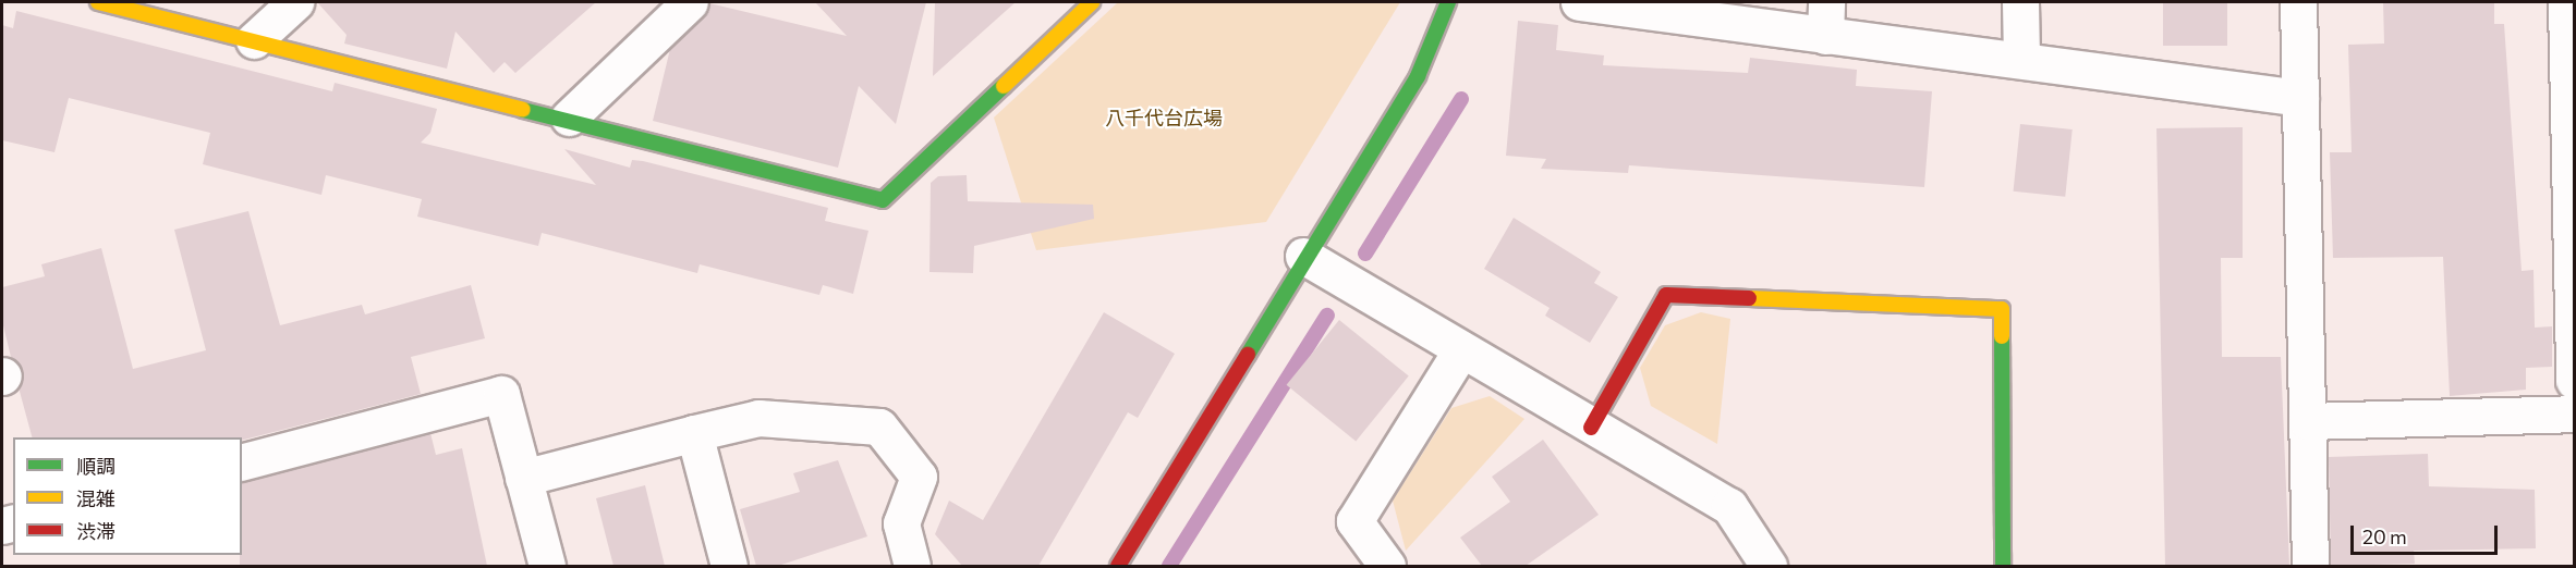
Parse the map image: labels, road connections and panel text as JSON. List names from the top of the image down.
{
  "parks": ["八千代台広場"],
  "legend": ["順調", "混雑", "渋滞"],
  "scale_bar": "20 m"
}
